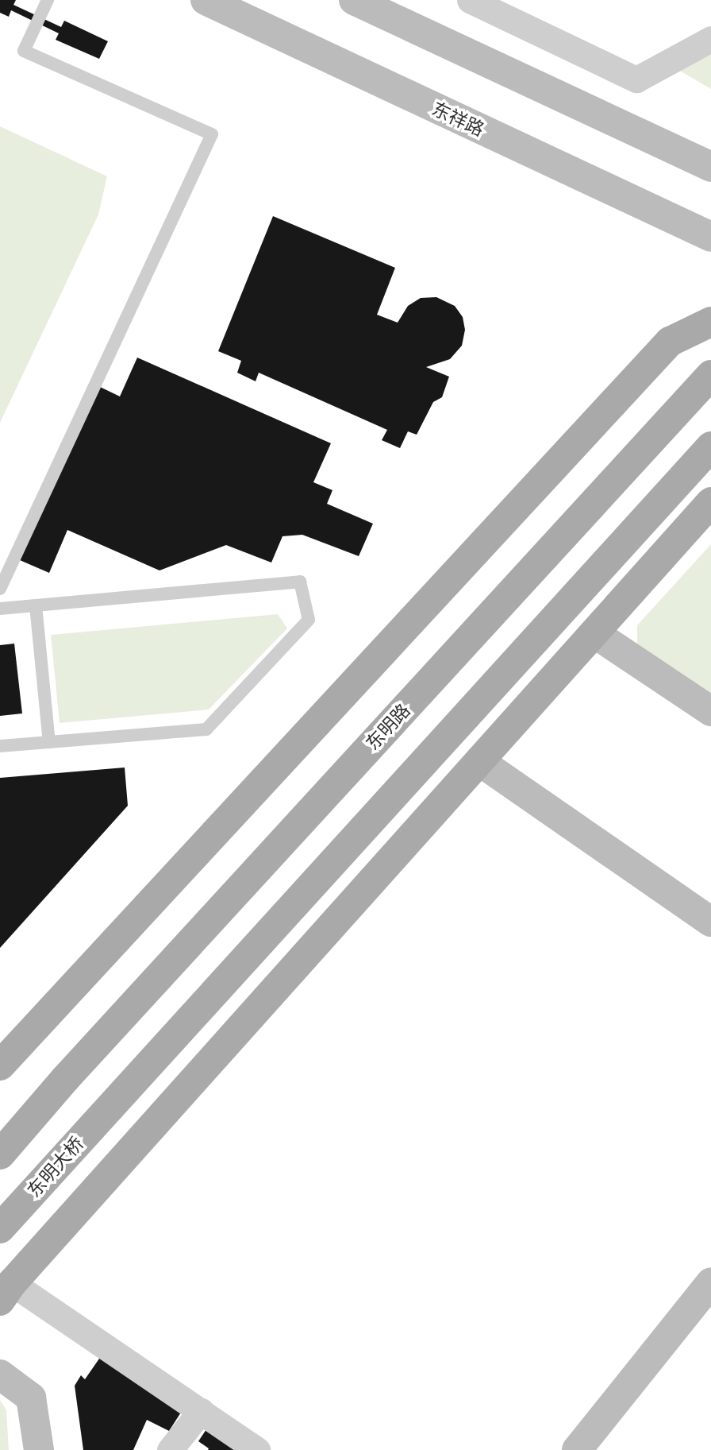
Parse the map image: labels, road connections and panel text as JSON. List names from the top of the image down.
{
  "streets": {
    "main road": ["东祥路", "东明路", "东明大桥"]
  }
}
